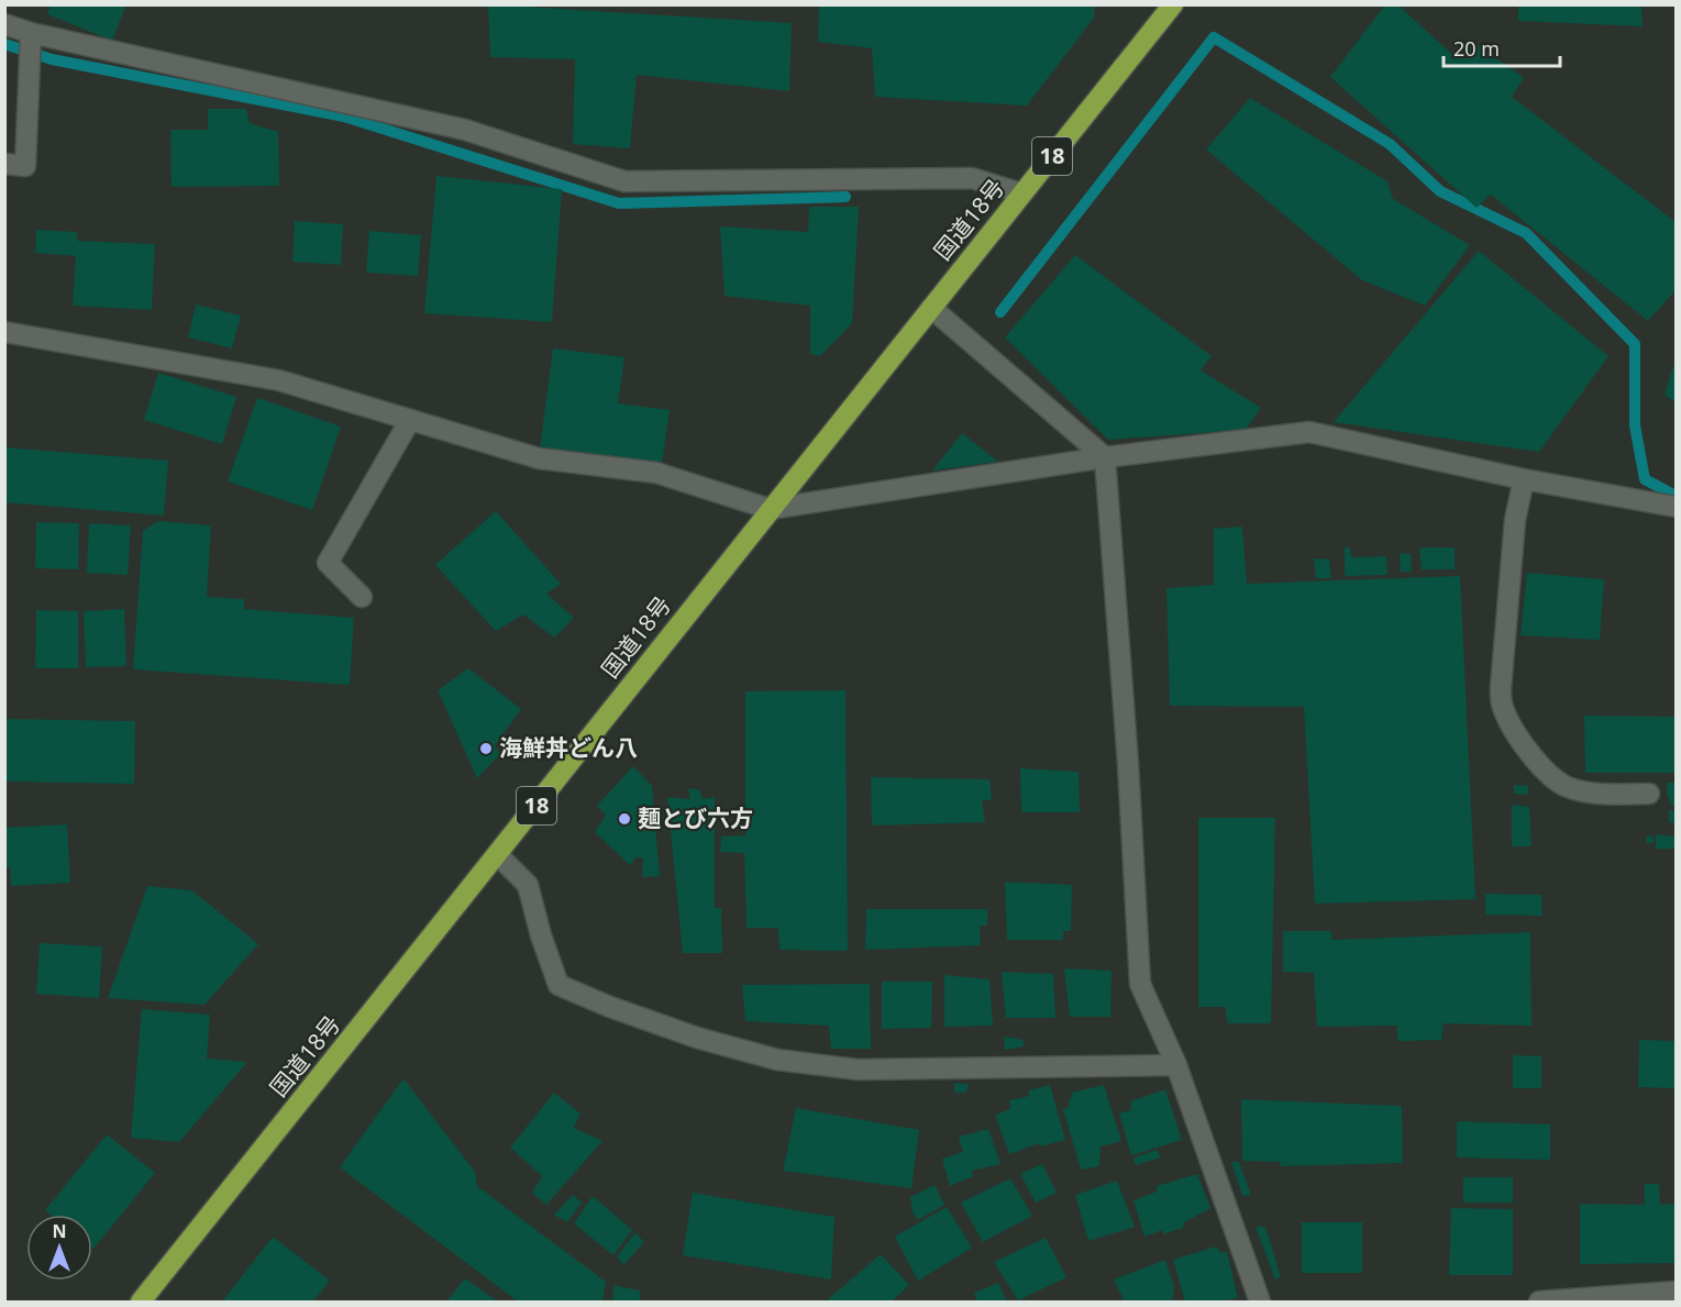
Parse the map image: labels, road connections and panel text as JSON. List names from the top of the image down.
{
  "streets": {
    "highway": ["18", "国道18号"]
  },
  "places": ["海鮮丼どん八", "麺とび六方"],
  "scale_bar": "20 m",
  "north": "top"
}
